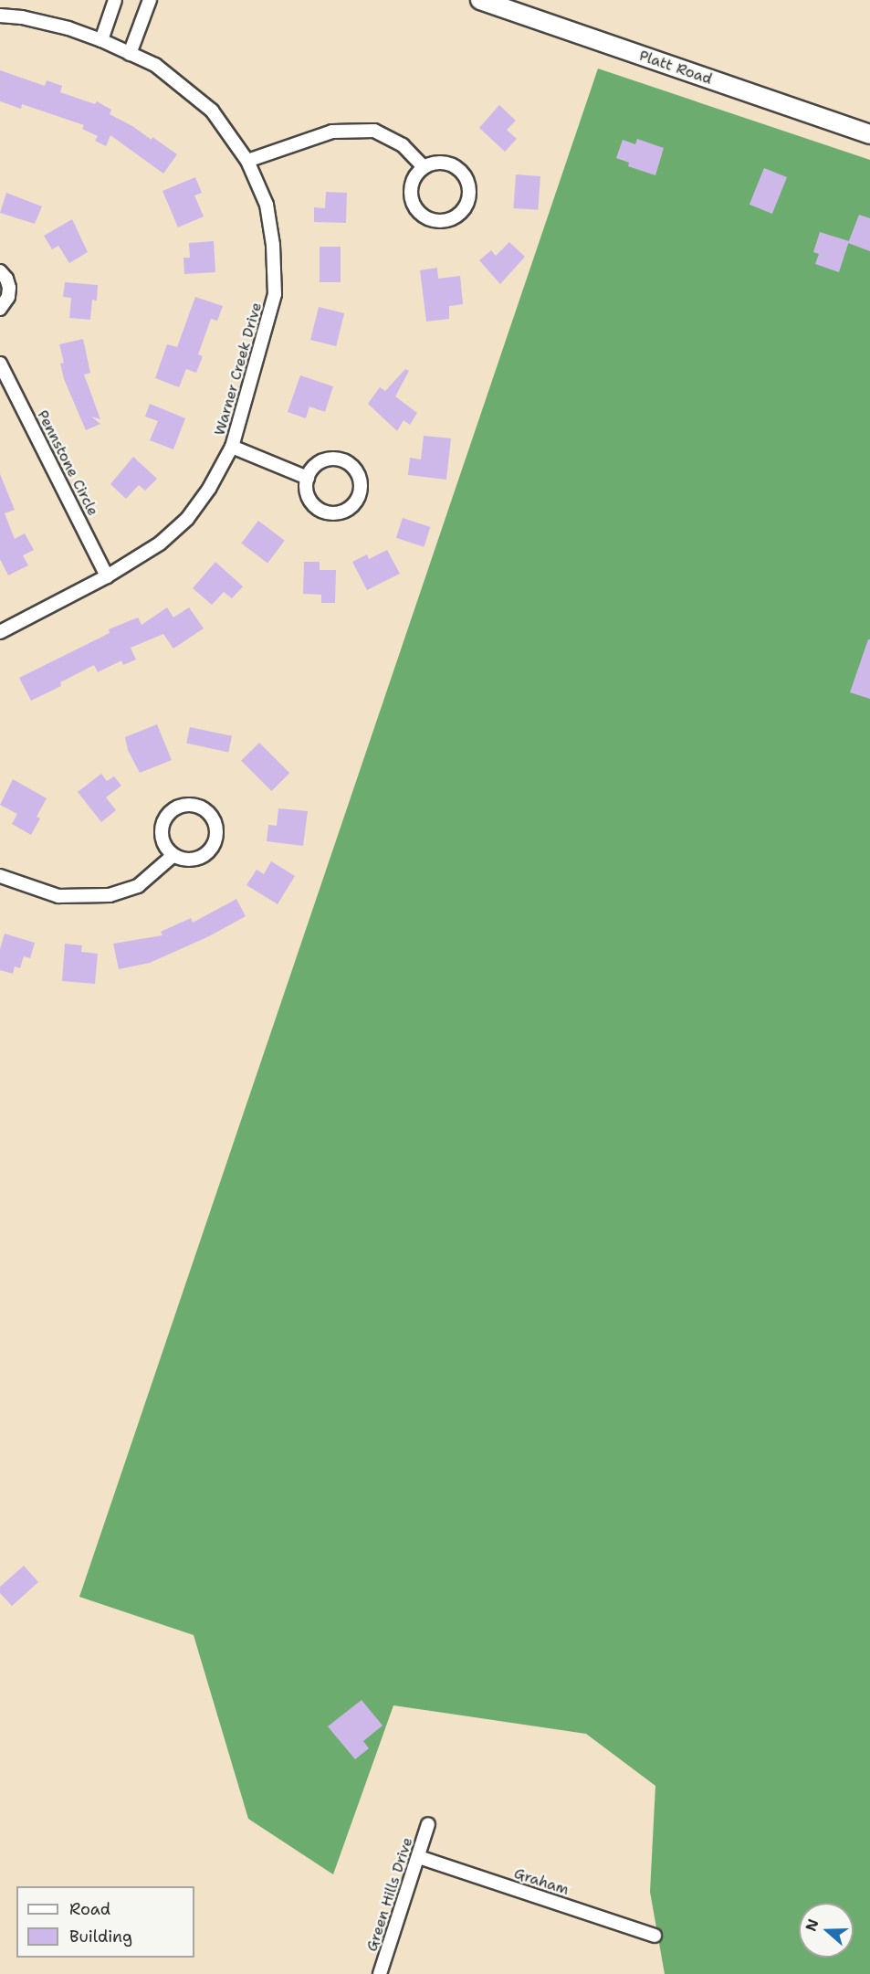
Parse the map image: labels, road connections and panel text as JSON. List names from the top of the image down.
{
  "streets": {
    "main road": ["Platt Road"],
    "street": [
      "Warner Creek Drive",
      "Pennstone Circle",
      "Graham",
      "Green Hills Drive"
    ]
  },
  "crossings": [
    ["Warner Creek Drive", "Pennstone Circle"],
    ["Graham", "Green Hills Drive"]
  ],
  "legend": ["Road", "Building"],
  "north": "left"
}
